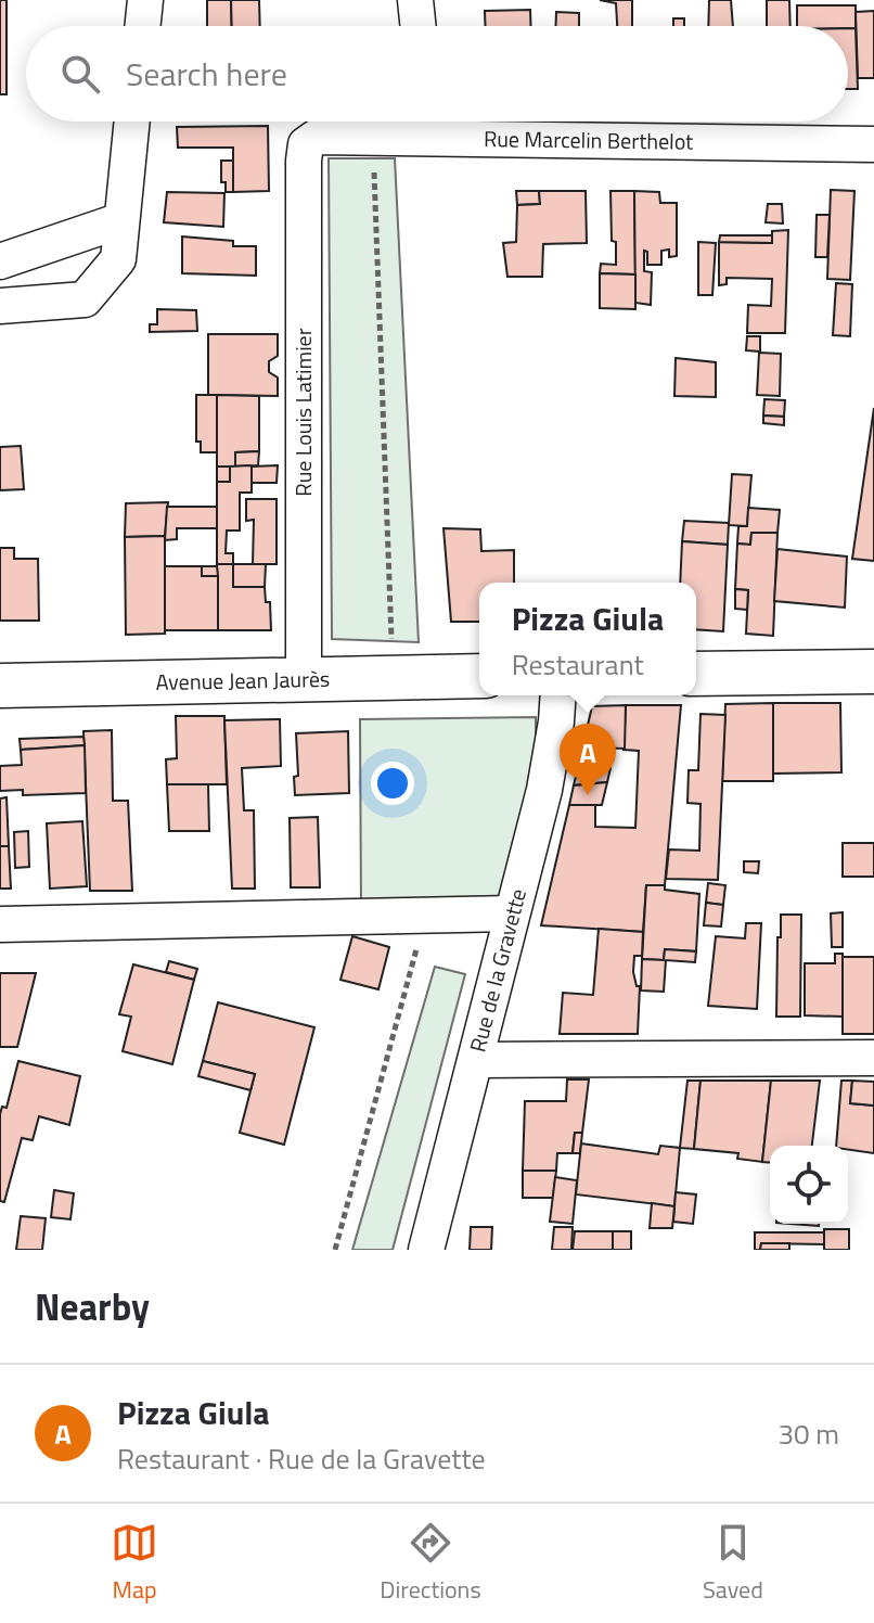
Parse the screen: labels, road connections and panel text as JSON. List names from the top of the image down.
{
  "streets": {
    "street": [
      "Rue Marcelin Berthelot",
      "Rue Louis Latimier",
      "Avenue Jean Jaurès",
      "Rue de la Gravette"
    ]
  },
  "crossings": [
    ["Rue Marcelin Berthelot", "Rue Louis Latimier"],
    ["Rue Louis Latimier", "Avenue Jean Jaurès"]
  ],
  "page": {
    "search": "Search here",
    "popup": ["Pizza Giula", "Restaurant"],
    "pins": "A",
    "heading": "Nearby",
    "list": [
      {
        "mark": "A",
        "name": "Pizza Giula",
        "note": "Restaurant · Rue de la Gravette",
        "value": "30 m"
      }
    ],
    "nav": ["Map", "Directions", "Saved"]
  }
}
